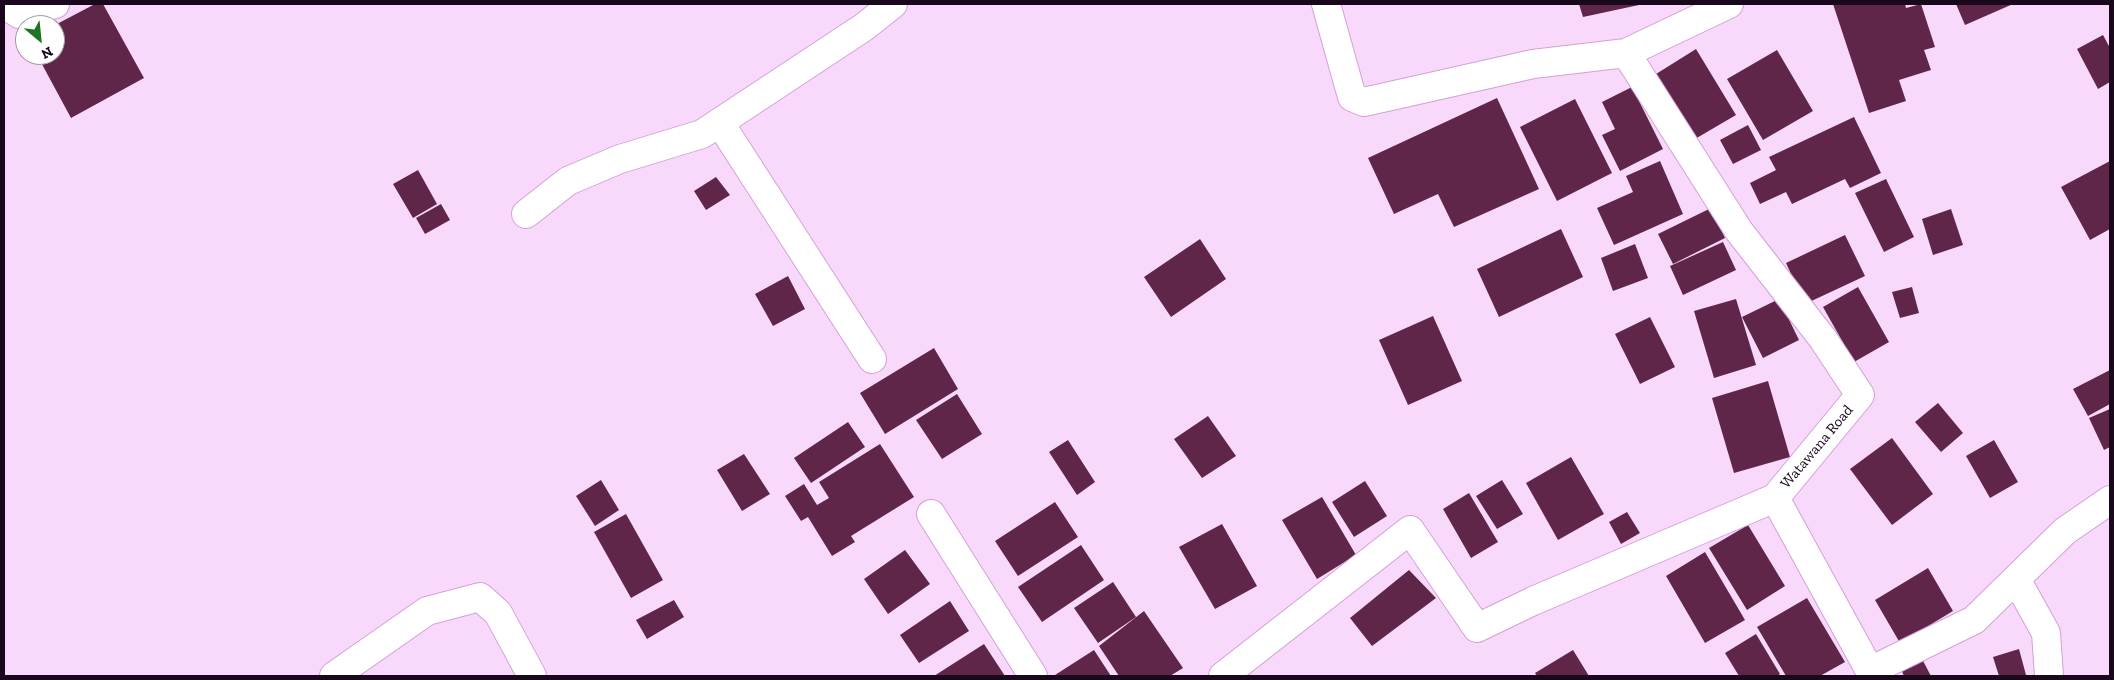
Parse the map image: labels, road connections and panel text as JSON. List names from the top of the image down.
{
  "streets": {
    "street": ["Watawana Road"]
  },
  "north": "bottom right"
}
